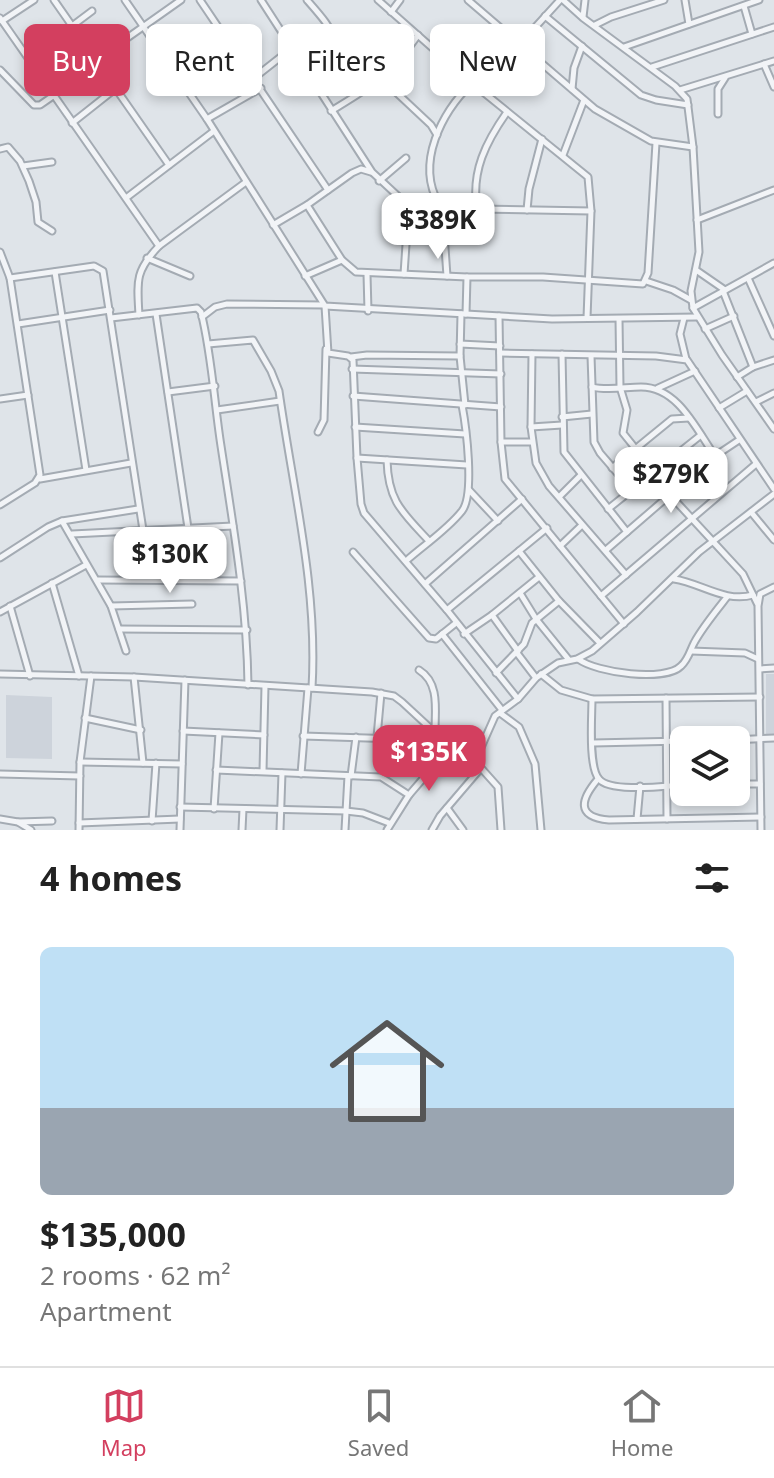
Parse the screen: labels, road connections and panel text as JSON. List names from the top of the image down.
{
  "page": {
    "chip": [
      "Buy",
      "Rent",
      "Filters",
      "New"
    ],
    "price": [
      "$389K",
      "$279K",
      "$130K",
      "$135K"
    ],
    "heading": "4 homes",
    "list": [
      {
        "name": "$135,000",
        "note": "2 rooms · 62 m² · Apartment"
      }
    ],
    "tabs": ["Map", "Saved", "Home"]
  }
}
